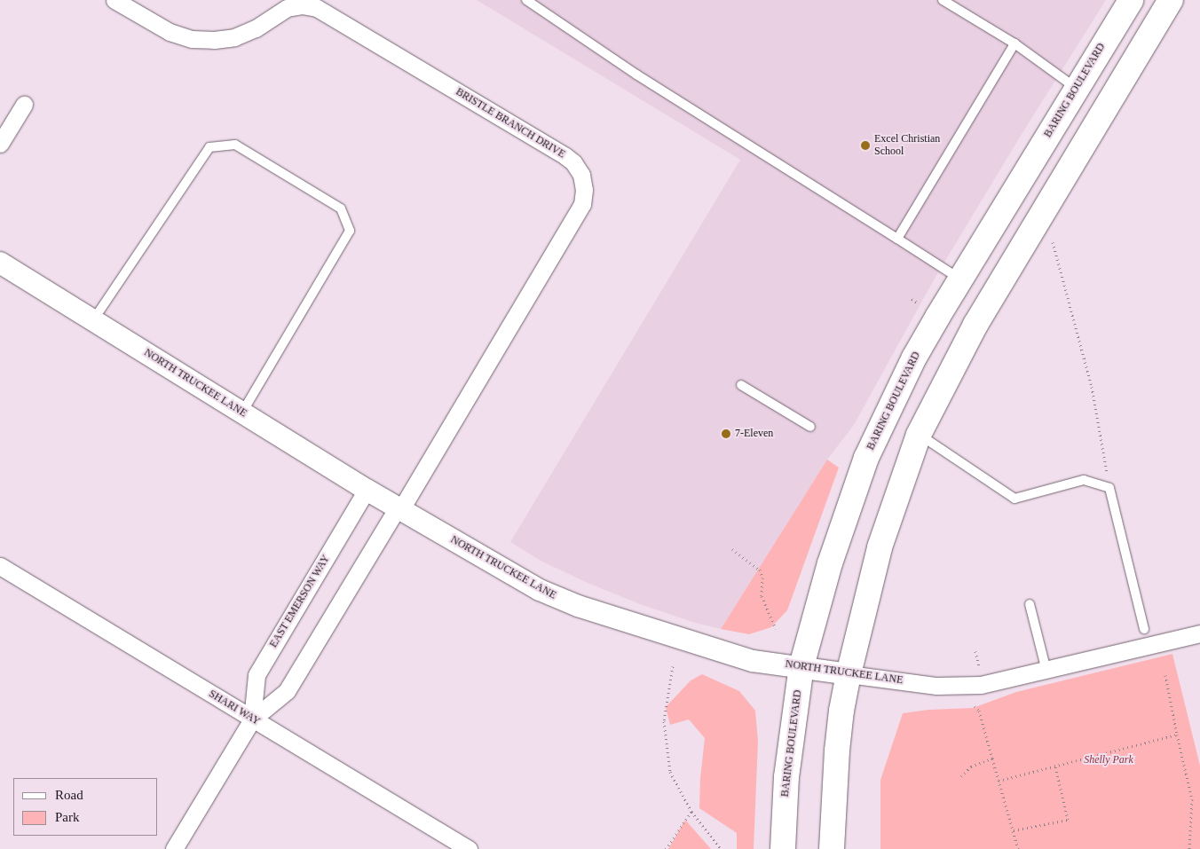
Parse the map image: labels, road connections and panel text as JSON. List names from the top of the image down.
{
  "streets": {
    "main road": ["BARING BOULEVARD"],
    "street": [
      "BRISTLE BRANCH DRIVE",
      "NORTH TRUCKEE LANE",
      "EAST EMERSON WAY",
      "SHARI WAY"
    ]
  },
  "crossings": [
    ["BARING BOULEVARD", "NORTH TRUCKEE LANE"],
    ["BRISTLE BRANCH DRIVE", "NORTH TRUCKEE LANE"],
    ["BRISTLE BRANCH DRIVE", "EAST EMERSON WAY"],
    ["NORTH TRUCKEE LANE", "EAST EMERSON WAY"],
    ["EAST EMERSON WAY", "SHARI WAY"]
  ],
  "parks": ["Shelly Park"],
  "places": ["Excel Christian School", "7-Eleven"],
  "legend": ["Road", "Park"]
}
